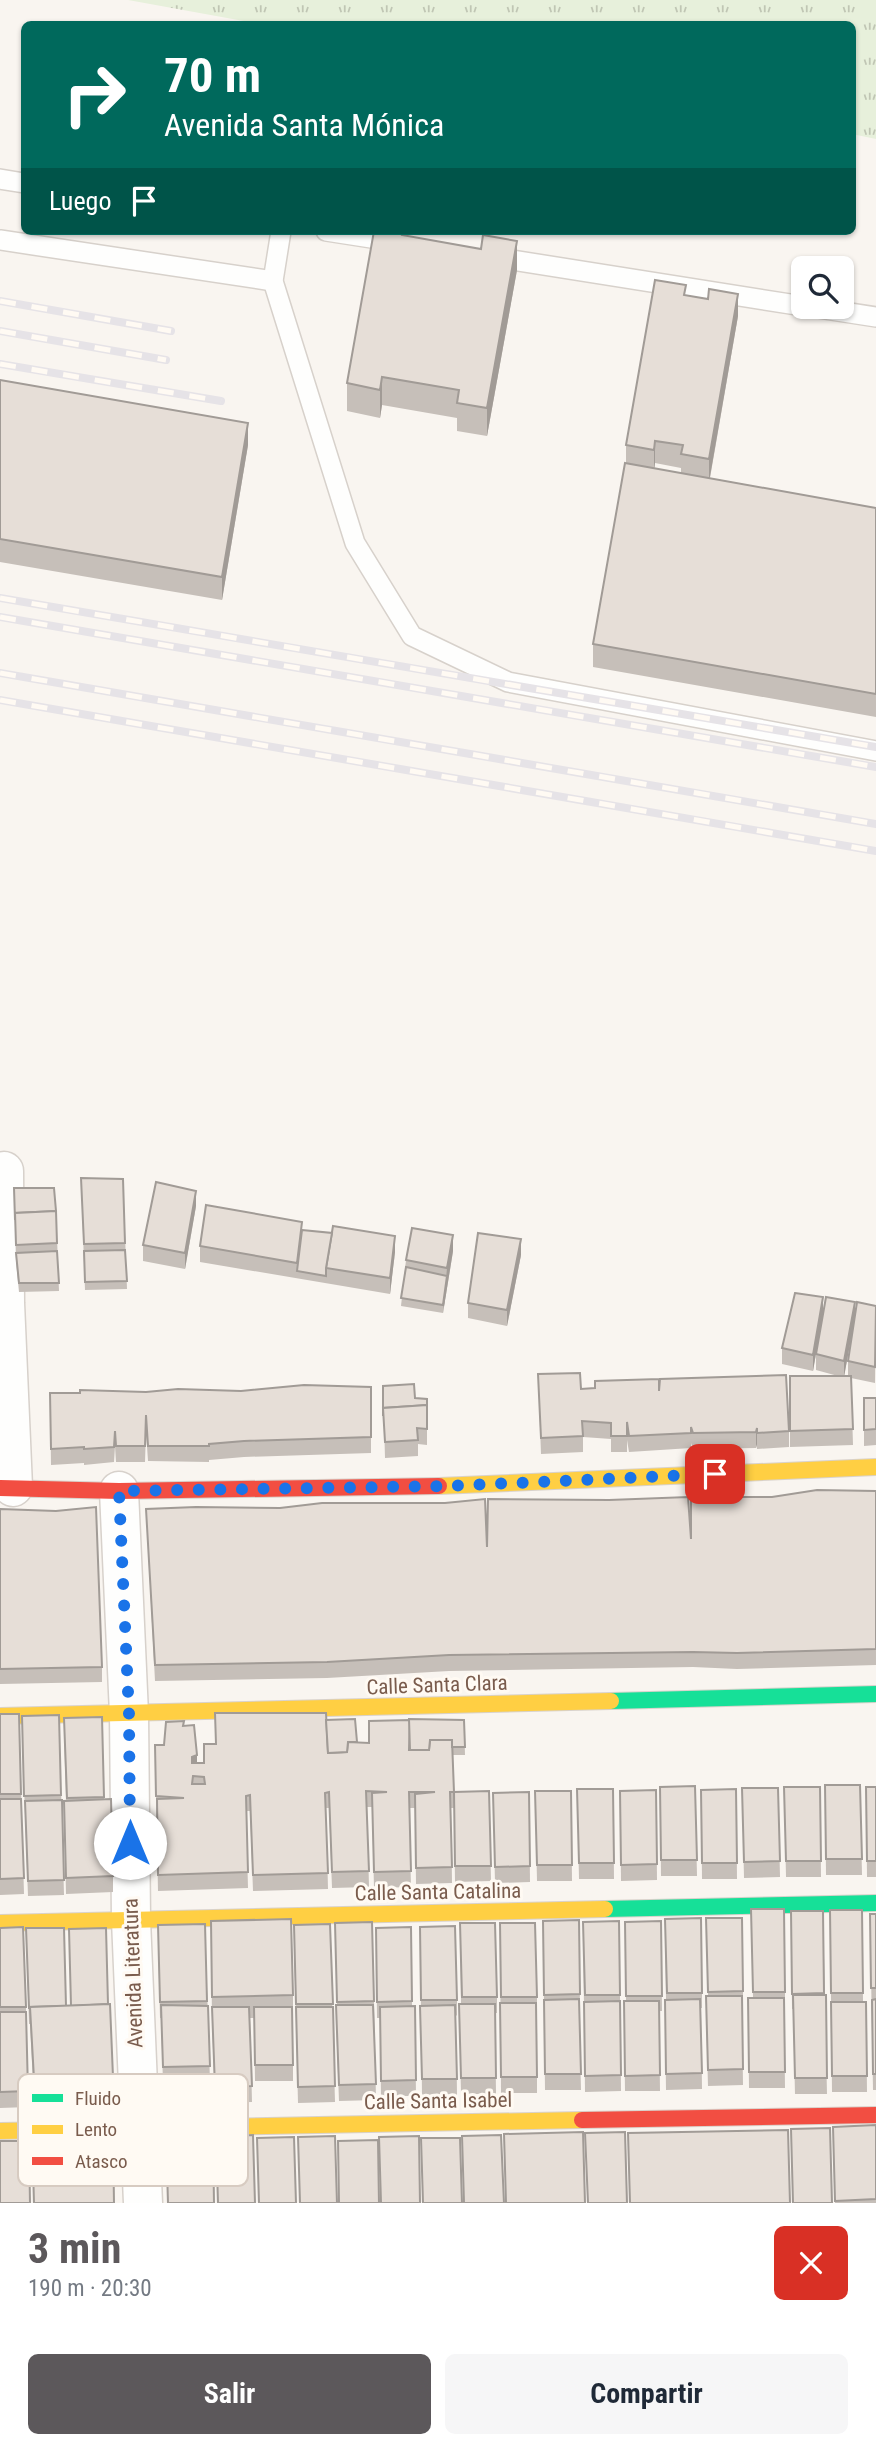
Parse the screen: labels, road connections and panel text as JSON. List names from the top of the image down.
{
  "streets": {
    "street": [
      "Calle Santa Clara",
      "Calle Santa Catalina",
      "Avenida Literatura",
      "Calle Santa Isabel"
    ]
  },
  "crossings": [
    ["Calle Santa Clara", "Avenida Literatura"],
    ["Calle Santa Catalina", "Avenida Literatura"]
  ],
  "legend": ["Fluido", "Lento", "Atasco"],
  "page": {
    "turn": ["70 m", "Avenida Santa Mónica"],
    "then": "Luego",
    "heading": ["3 min", "190 m · 20:30"],
    "buttons": ["Salir", "Compartir"]
  }
}
